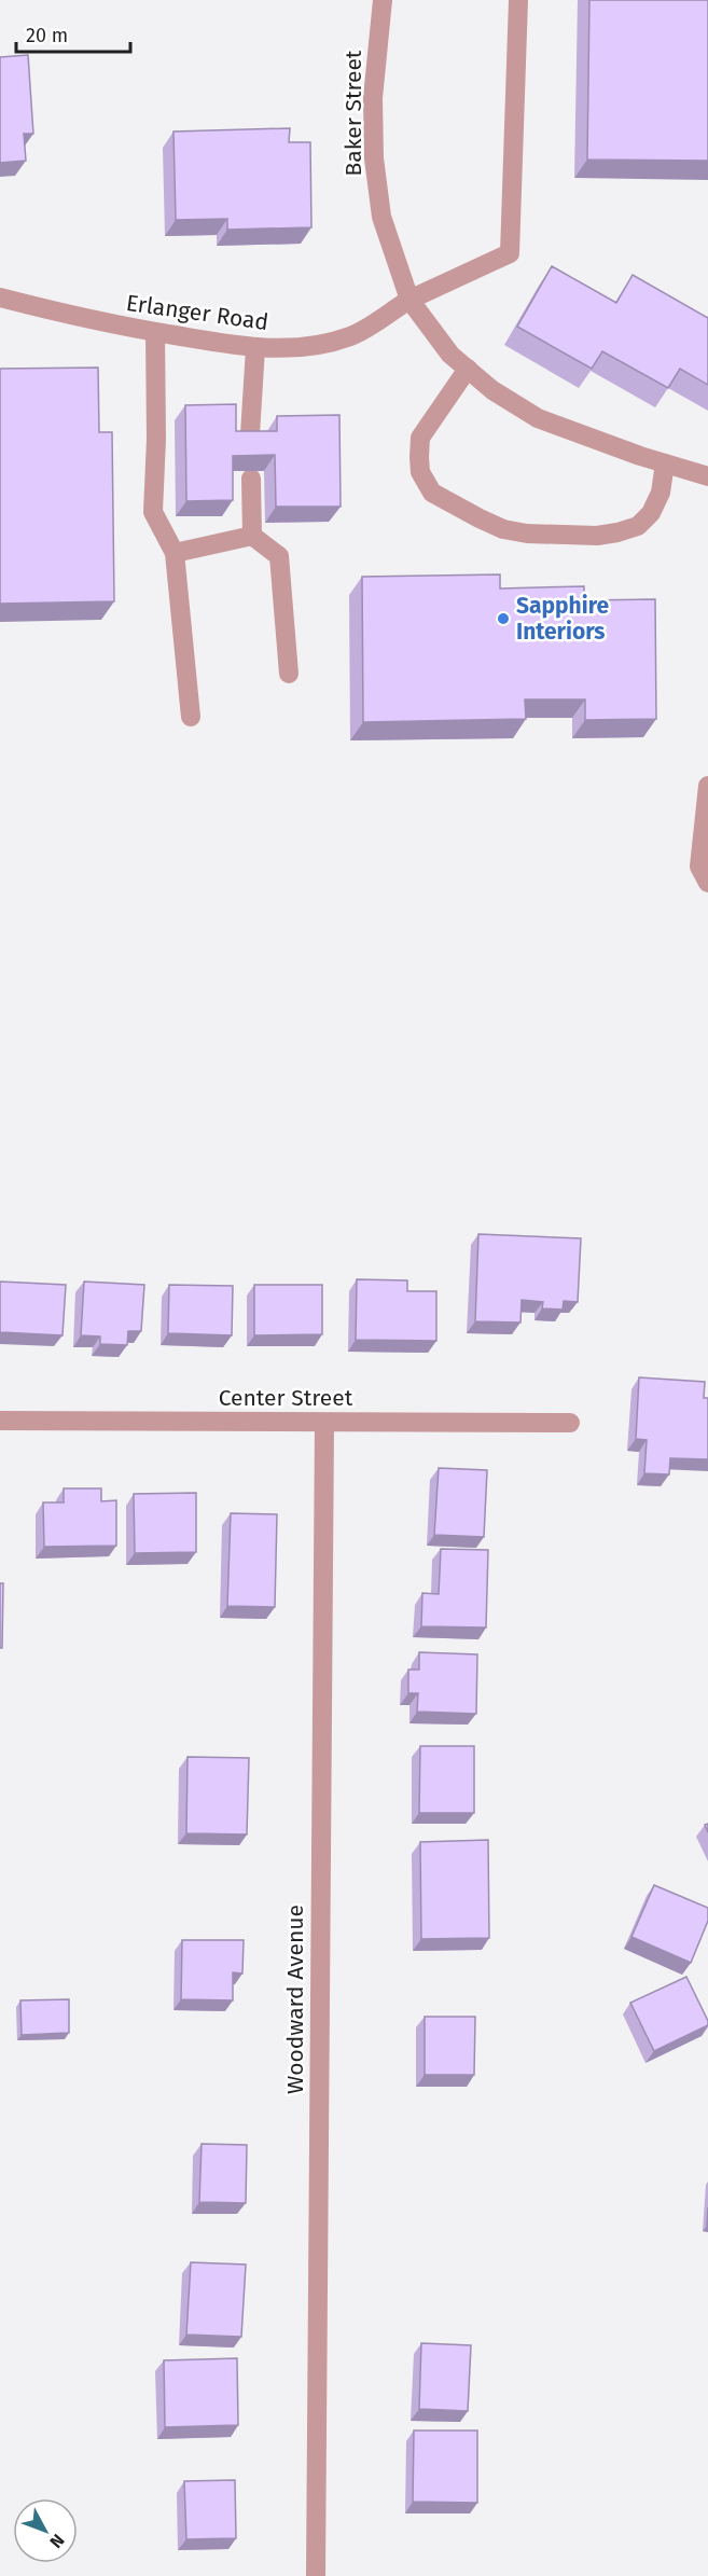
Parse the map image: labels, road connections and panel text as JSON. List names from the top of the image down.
{
  "streets": {
    "street": [
      "Baker Street",
      "Erlanger Road",
      "Center Street",
      "Woodward Avenue"
    ]
  },
  "crossings": [
    ["Baker Street", "Erlanger Road"],
    ["Center Street", "Woodward Avenue"]
  ],
  "places": ["Sapphire Interiors"],
  "scale_bar": "20 m",
  "north": "bottom right"
}
